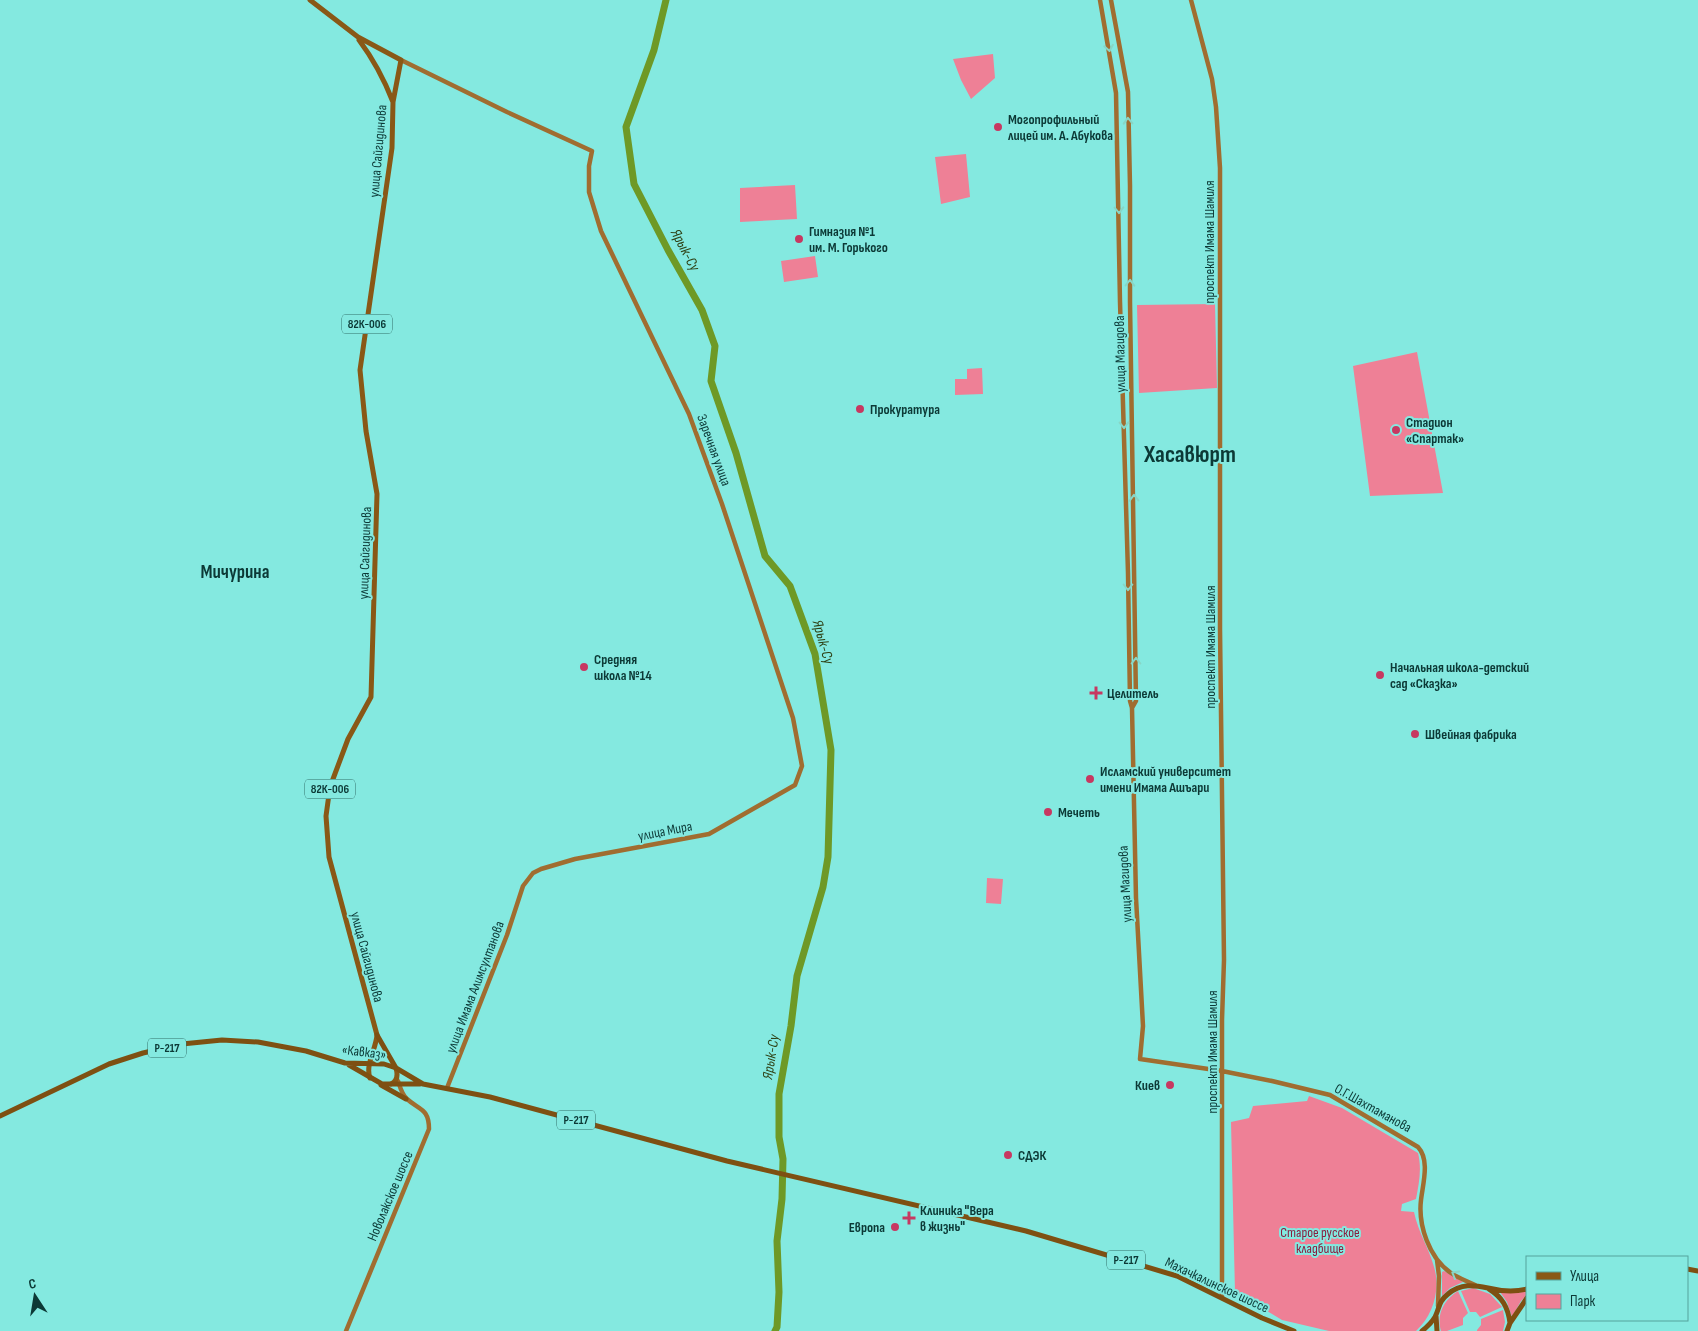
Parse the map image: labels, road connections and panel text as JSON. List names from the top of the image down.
{
  "streets": {
    "highway": ["Р-217", "«Кавказ»", "Махачкалинское шоссе"],
    "main road": [
      "улица Сайгидинова",
      "проспект Имама Шамиля",
      "82К-006",
      "улица Магидова",
      "Заречная улица",
      "улица Мира",
      "улица Имама Алимсултанова",
      "О.Г.Шахтаманова",
      "Новолакское шоссе"
    ]
  },
  "crossings": [
    ["улица Сайгидинова", "82К-006"],
    ["улица Сайгидинова", "Заречная улица"],
    ["проспект Имама Шамиля", "О.Г.Шахтаманова"],
    ["проспект Имама Шамиля", "Махачкалинское шоссе"],
    ["82К-006", "Р-217"],
    ["82К-006", "«Кавказ»"],
    ["82К-006", "Новолакское шоссе"],
    ["улица Магидова", "О.Г.Шахтаманова"],
    ["Заречная улица", "улица Мира"],
    ["улица Мира", "улица Имама Алимсултанова"],
    ["улица Имама Алимсултанова", "«Кавказ»"],
    ["Р-217", "«Кавказ»"],
    ["Р-217", "Новолакское шоссе"],
    ["«Кавказ»", "Новолакское шоссе"],
    ["«Кавказ»", "Махачкалинское шоссе"]
  ],
  "districts": ["Хасавюрт", "Мичурина"],
  "water": ["Ярык-Су"],
  "parks": ["Старое русское кладбище"],
  "places": {
    "other": [
      "Могопрофильный лицей им. А. Абукова",
      "Гимназия №1 им. М. Горького",
      "Прокуратура",
      "Стадион «Спартак»",
      "Средняя школа №14",
      "Начальная школа-детский сад «Сказка»",
      "Швейная фабрика",
      "Исламский университет имени Имама Ашъари",
      "Мечеть",
      "Киев",
      "СДЭК",
      "Европа"
    ],
    "health": ["Целитель", "Клиника \"Вера в жизнь\""]
  },
  "legend": ["Улица", "Парк"],
  "north": "top"
}
